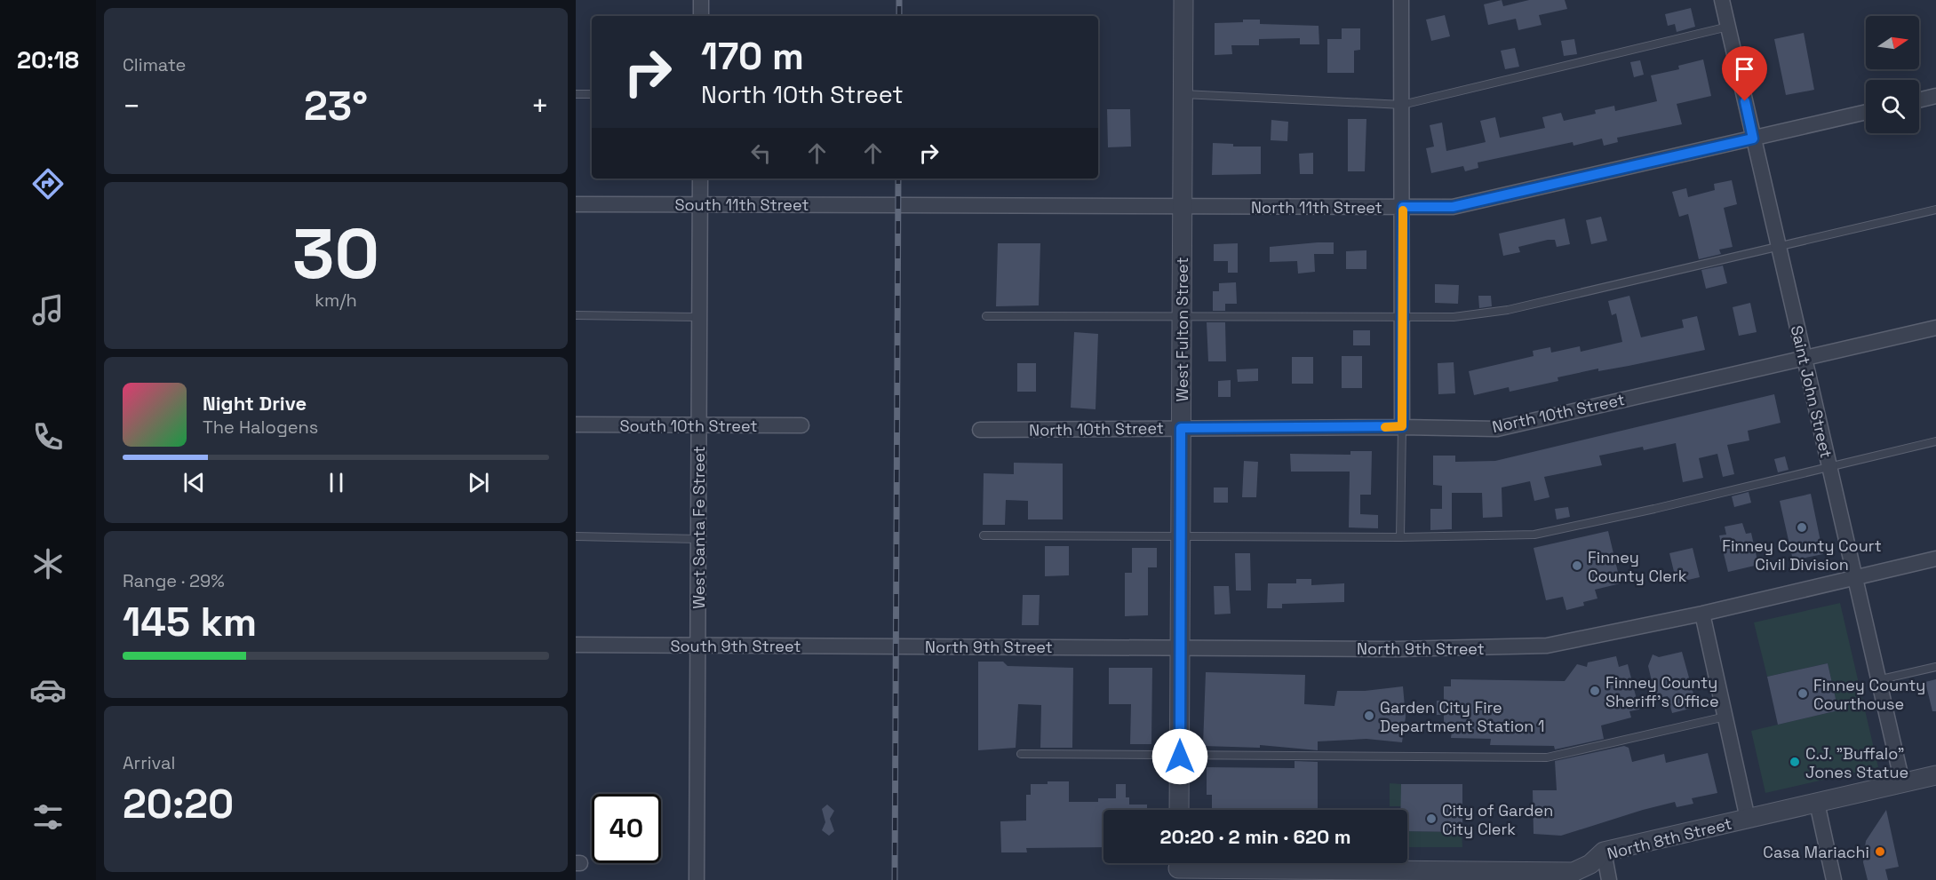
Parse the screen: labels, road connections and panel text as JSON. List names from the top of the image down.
{
  "streets": {
    "street": [
      "South 11th Street",
      "North 11th Street",
      "West Fulton Street",
      "Saint John Street",
      "North 10th Street",
      "South 10th Street",
      "West Santa Fe Street",
      "South 9th Street",
      "North 9th Street",
      "North 8th Street"
    ]
  },
  "crossings": [
    ["South 11th Street", "North 11th Street"],
    ["South 11th Street", "West Santa Fe Street"],
    ["North 11th Street", "West Fulton Street"],
    ["North 11th Street", "Saint John Street"],
    ["West Fulton Street", "North 10th Street"],
    ["West Fulton Street", "North 9th Street"],
    ["Saint John Street", "North 10th Street"],
    ["Saint John Street", "North 9th Street"],
    ["Saint John Street", "North 8th Street"],
    ["South 10th Street", "West Santa Fe Street"],
    ["West Santa Fe Street", "South 9th Street"],
    ["South 9th Street", "North 9th Street"]
  ],
  "places": [
    "Finney County Court Civil Division",
    "Finney County Clerk",
    "Finney County Sheriff's Office",
    "Finney County Courthouse",
    "Garden City Fire Department Station 1",
    "C.J. \"Buffalo\" Jones Statue",
    "City of Garden City Clerk",
    "Casa Mariachi"
  ],
  "north": "right",
  "page": {
    "tabs": "20:18",
    "tile": [
      "Climate",
      ["30", "km/h"],
      ["Range · 29%", "145 km"],
      ["Arrival", "20:20"]
    ],
    "turn": ["170 m", "North 10th Street"],
    "heat": ["−", "23°", "+"],
    "song": ["Night Drive", "The Halogens"],
    "limit": "40",
    "trip": "20:20 · 2 min · 620 m"
  }
}
